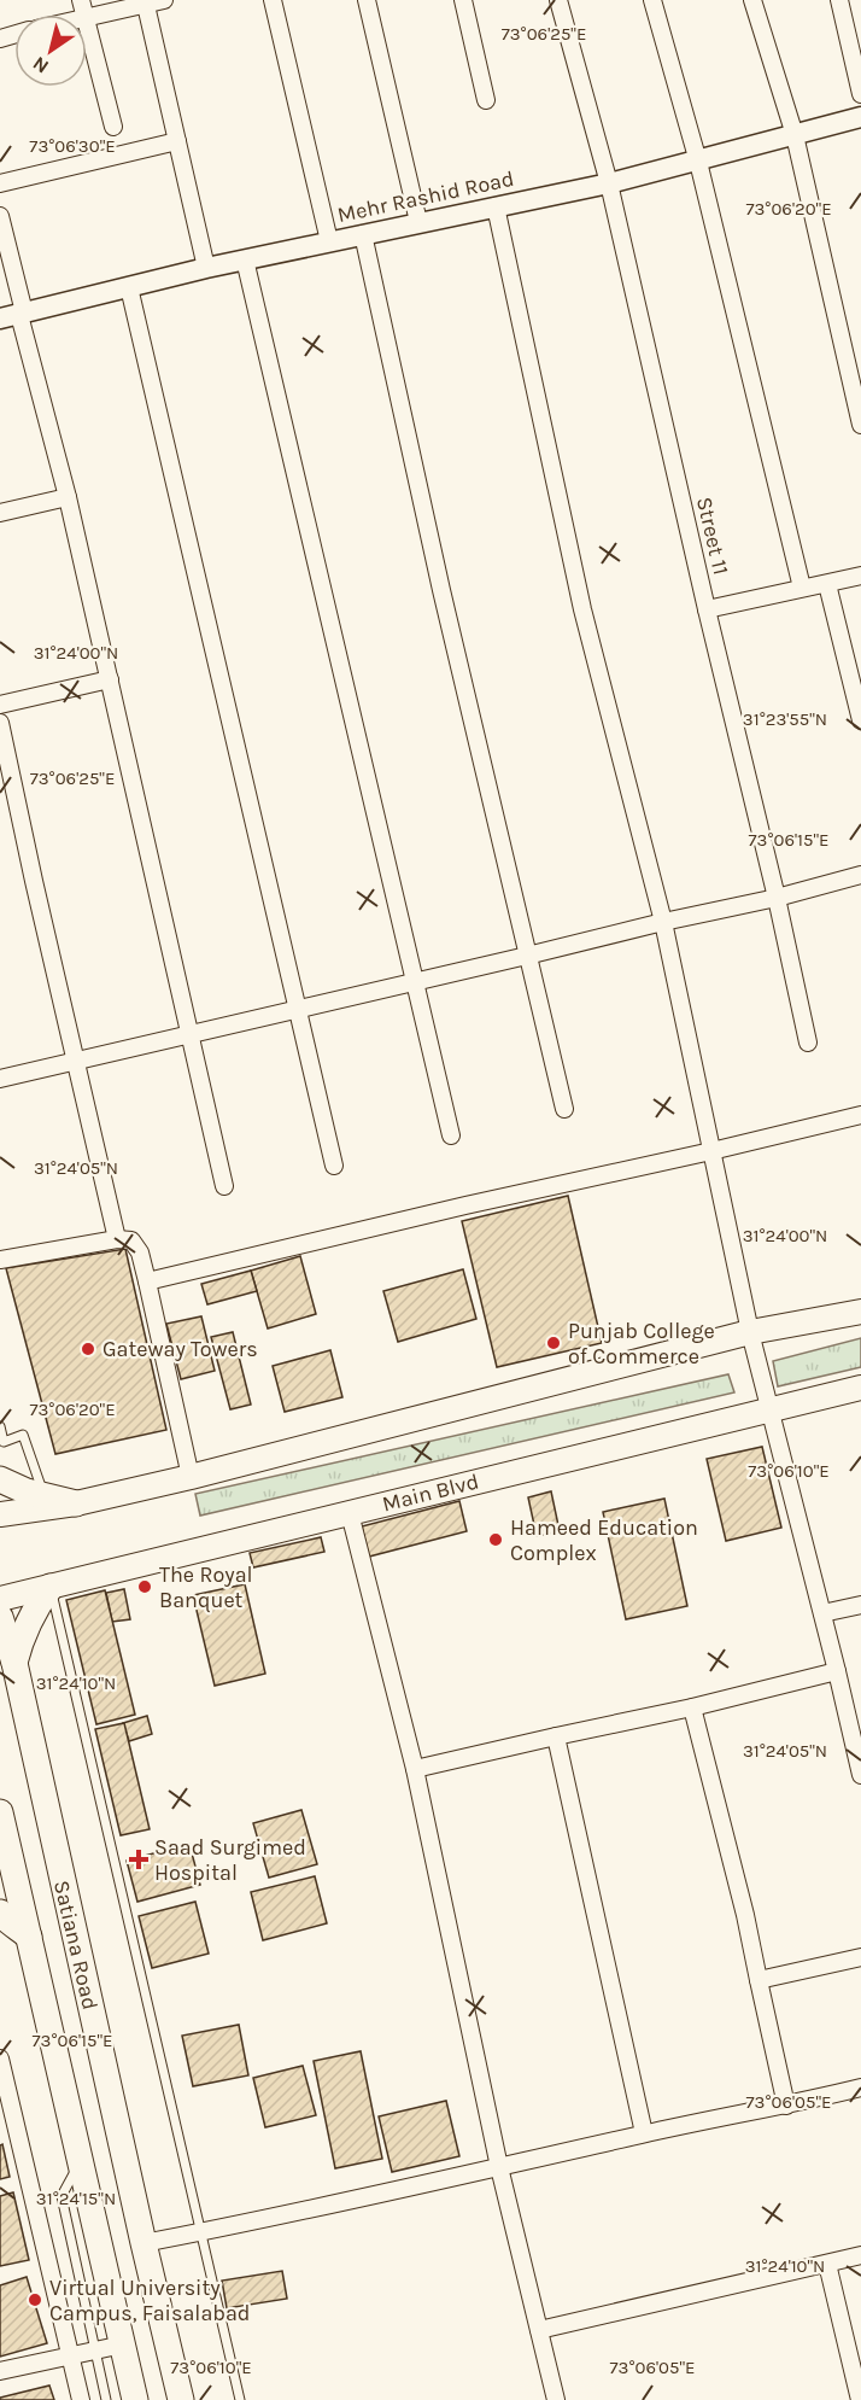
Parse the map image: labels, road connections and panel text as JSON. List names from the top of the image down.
{
  "streets": {
    "main road": ["Main Blvd", "Satiana Road"],
    "street": ["Mehr Rashid Road", "Street 11"]
  },
  "crossings": [
    ["Mehr Rashid Road", "Street 11"]
  ],
  "places": {
    "other": [
      "Punjab College of Commerce",
      "Gateway Towers",
      "Hameed Education Complex",
      "The Royal Banquet",
      "Virtual University Campus, Faisalabad"
    ],
    "health": ["Saad Surgimed Hospital"]
  },
  "north": "bottom left",
  "coordinates": [
    "73°06'25\"E",
    "73°06'30\"E",
    "73°06'20\"E",
    "31°24'00\"N",
    "31°23'55\"N",
    "73°06'15\"E",
    "31°24'05\"N",
    "73°06'10\"E",
    "31°24'10\"N",
    "73°06'05\"E",
    "31°24'15\"N"
  ]
}
